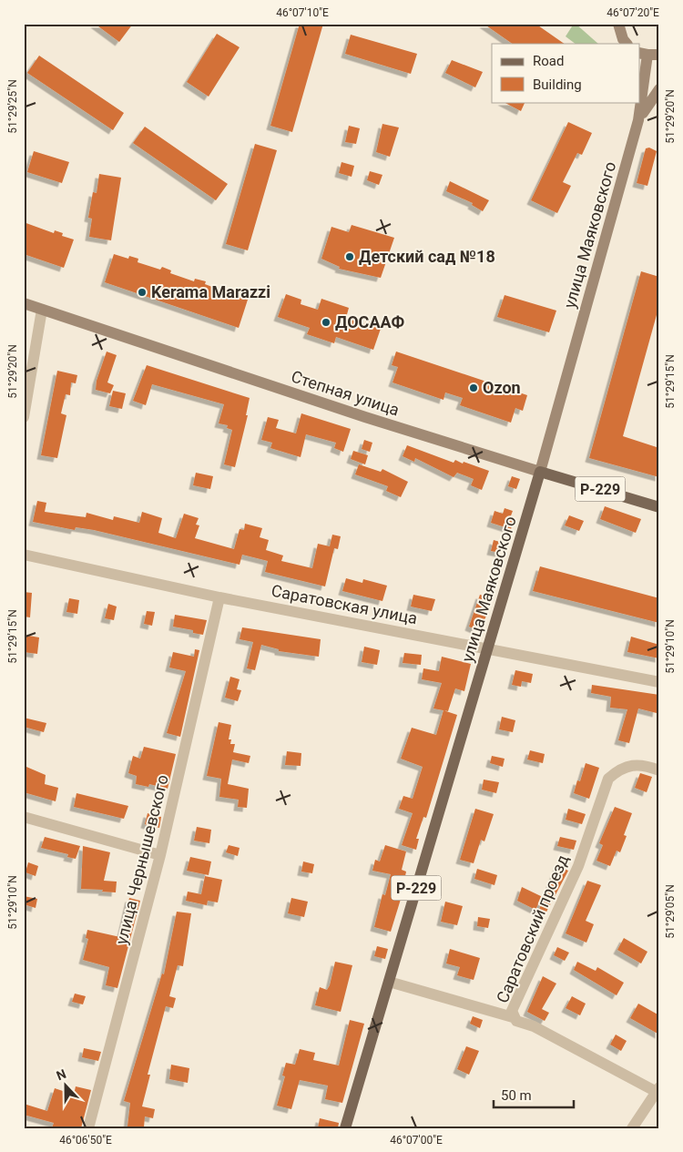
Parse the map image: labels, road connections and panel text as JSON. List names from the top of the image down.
{
  "streets": {
    "main road": ["улица Маяковского", "Степная улица", "Р-229"],
    "street": ["Саратовская улица", "улица Чернышевского", "Саратовский проезд"]
  },
  "crossings": [
    ["улица Маяковского", "Степная улица"],
    ["улица Маяковского", "Саратовская улица"],
    ["Саратовская улица", "улица Чернышевского"]
  ],
  "places": [
    "Детский сад №18",
    "Kerama Marazzi",
    "ДОСААФ",
    "Ozon"
  ],
  "legend": ["Road", "Building"],
  "scale_bar": "50 m",
  "north": "top",
  "coordinates": [
    "46°07'10\"E",
    "46°07'20\"E",
    "51°29'25\"N",
    "51°29'20\"N",
    "51°29'15\"N",
    "51°29'10\"N",
    "51°29'05\"N",
    "46°06'50\"E",
    "46°07'00\"E"
  ]
}
